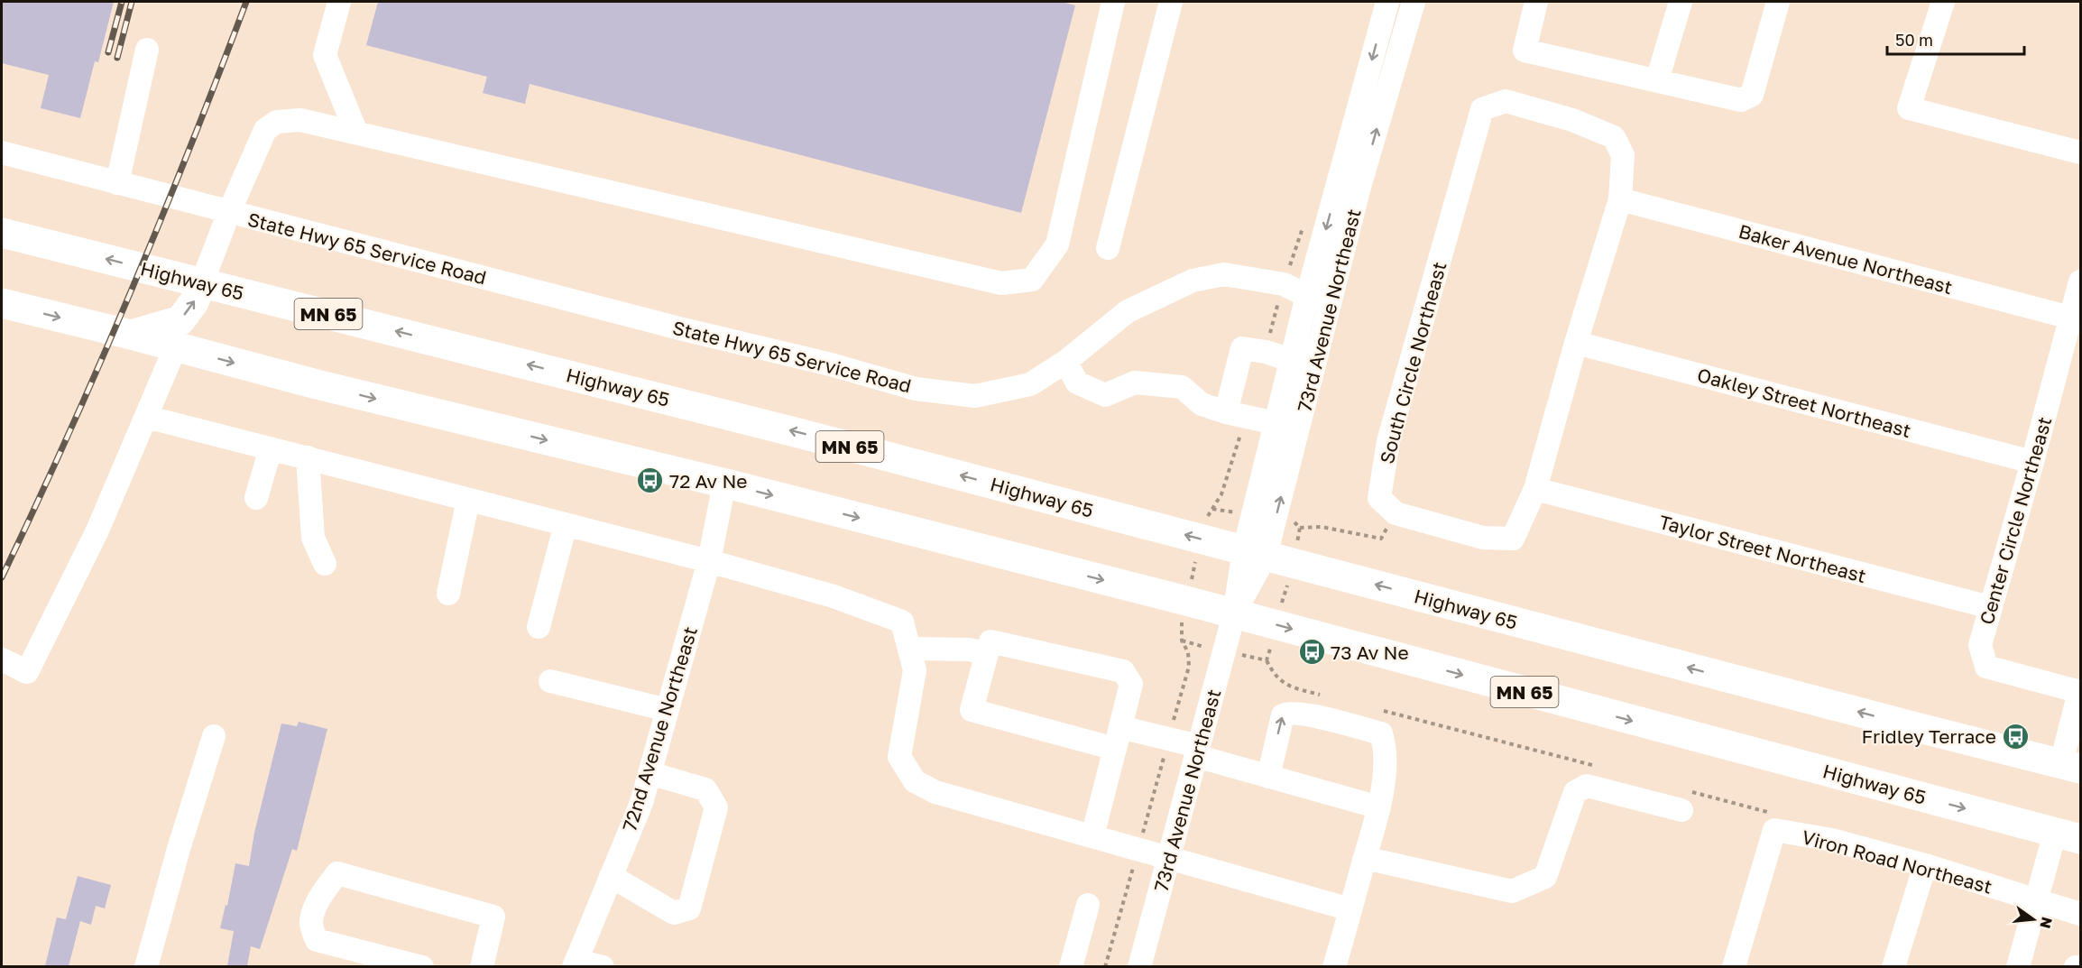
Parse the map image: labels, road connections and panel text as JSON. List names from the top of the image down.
{
  "streets": {
    "highway": ["Highway 65", "MN 65"],
    "street": [
      "State Hwy 65 Service Road",
      "Baker Avenue Northeast",
      "73rd Avenue Northeast",
      "South Circle Northeast",
      "Oakley Street Northeast",
      "Center Circle Northeast",
      "Taylor Street Northeast",
      "72nd Avenue Northeast",
      "Viron Road Northeast"
    ]
  },
  "crossings": [
    ["State Hwy 65 Service Road", "Highway 65"],
    ["State Hwy 65 Service Road", "73rd Avenue Northeast"],
    ["Baker Avenue Northeast", "South Circle Northeast"],
    ["Baker Avenue Northeast", "Center Circle Northeast"],
    ["Highway 65", "73rd Avenue Northeast"],
    ["Highway 65", "Center Circle Northeast"],
    ["Highway 65", "72nd Avenue Northeast"],
    ["South Circle Northeast", "Oakley Street Northeast"],
    ["South Circle Northeast", "Taylor Street Northeast"],
    ["Oakley Street Northeast", "Center Circle Northeast"],
    ["Center Circle Northeast", "Taylor Street Northeast"]
  ],
  "places": {
    "bus stop": ["72 Av Ne", "73 Av Ne", "Fridley Terrace"]
  },
  "scale_bar": "50 m",
  "north": "right"
}
